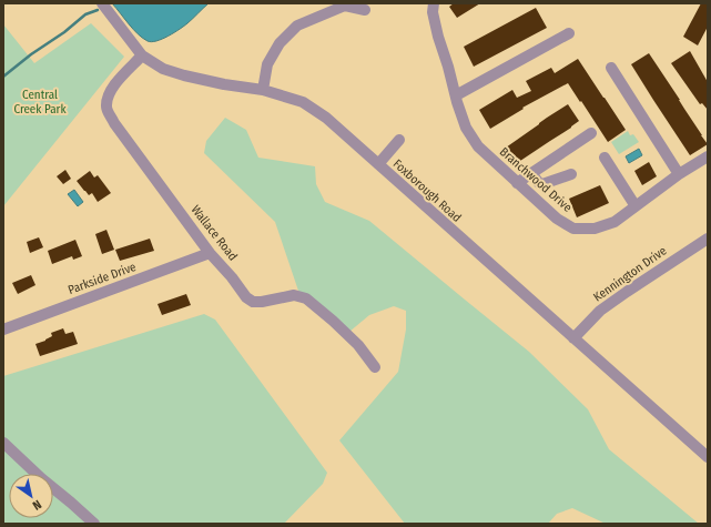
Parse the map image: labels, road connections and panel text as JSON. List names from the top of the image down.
{
  "streets": {
    "street": [
      "Branchwood Drive",
      "Foxborough Road",
      "Wallace Road",
      "Kennington Drive",
      "Parkside Drive"
    ]
  },
  "crossings": [
    ["Foxborough Road", "Wallace Road"],
    ["Foxborough Road", "Kennington Drive"],
    ["Wallace Road", "Parkside Drive"]
  ],
  "parks": ["Central Creek Park"],
  "north": "bottom right"
}
